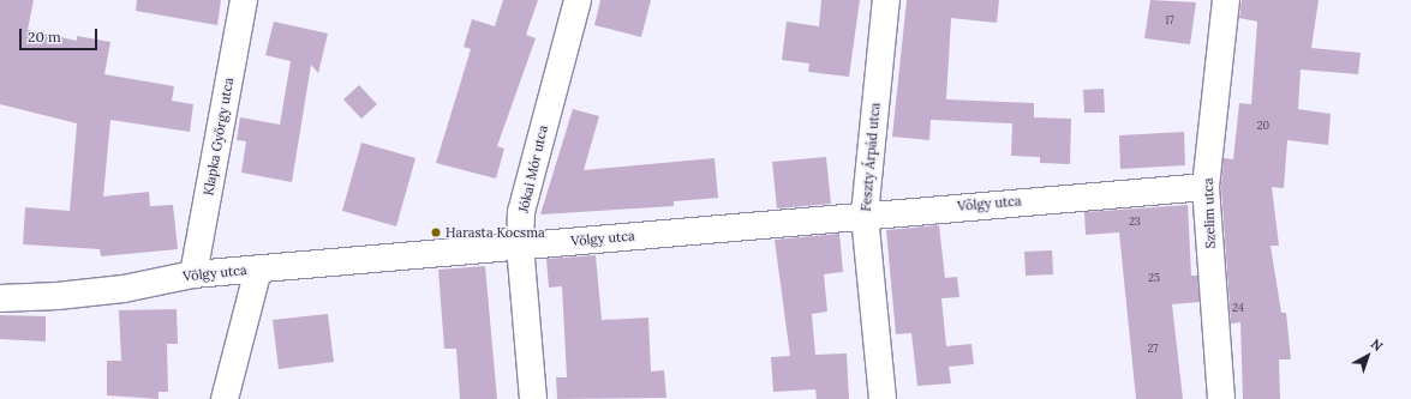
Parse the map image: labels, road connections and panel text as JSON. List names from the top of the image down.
{
  "streets": {
    "street": [
      "Klapka György utca",
      "Feszty Árpád utca",
      "Jókai Mór utca",
      "Völgy utca",
      "Szelim utca"
    ]
  },
  "crossings": [
    ["Klapka György utca", "Völgy utca"],
    ["Feszty Árpád utca", "Völgy utca"],
    ["Jókai Mór utca", "Völgy utca"],
    ["Völgy utca", "Szelim utca"]
  ],
  "places": ["Harasta Kocsma"],
  "house_numbers": [
    "17",
    "20",
    "23",
    "25",
    "24",
    "27"
  ],
  "scale_bar": "20 m",
  "north": "top right"
}
